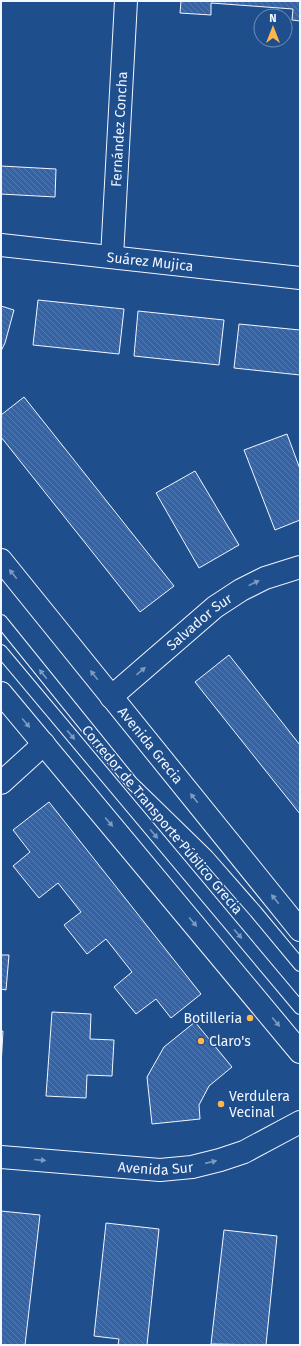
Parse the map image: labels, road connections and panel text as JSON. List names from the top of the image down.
{
  "streets": {
    "main road": [
      "Fernández Concha",
      "Suárez Mujica",
      "Salvador Sur",
      "Avenida Grecia",
      "Avenida Sur"
    ],
    "lane": ["Corredor de Transporte Público Grecia"]
  },
  "crossings": [
    ["Fernández Concha", "Suárez Mujica"],
    ["Salvador Sur", "Avenida Grecia"]
  ],
  "one_way": ["Salvador Sur", "Avenida Sur"],
  "places": ["Botilleria", "Claro's", "Verdulera Vecinal"],
  "north": "top"
}
